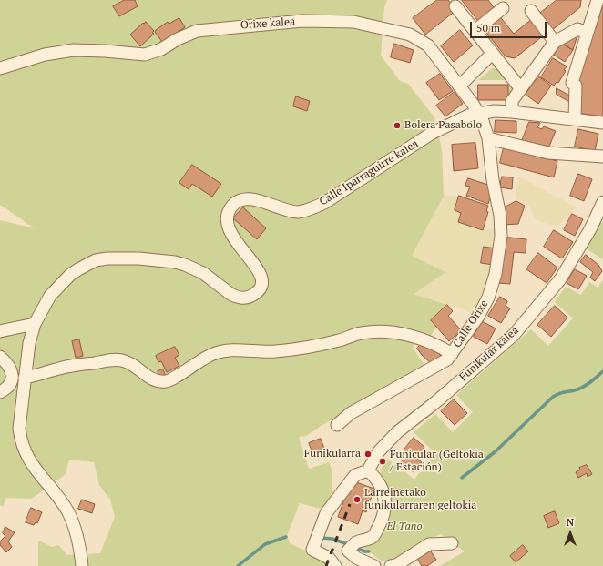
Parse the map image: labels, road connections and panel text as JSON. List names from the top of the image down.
{
  "streets": {
    "street": [
      "Orixe kalea",
      "Calle Iparraguirre kalea",
      "Calle Orixe",
      "Funikular kalea"
    ]
  },
  "crossings": [
    ["Orixe kalea", "Calle Iparraguirre kalea"],
    ["Orixe kalea", "Calle Orixe"]
  ],
  "parks": ["El Tano"],
  "places": [
    "Bolera Pasabolo",
    "Funikularra",
    "Funicular (Geltokia / Estación)",
    "Larreinetako funikularraren geltokia"
  ],
  "scale_bar": "50 m",
  "north": "top"
}
